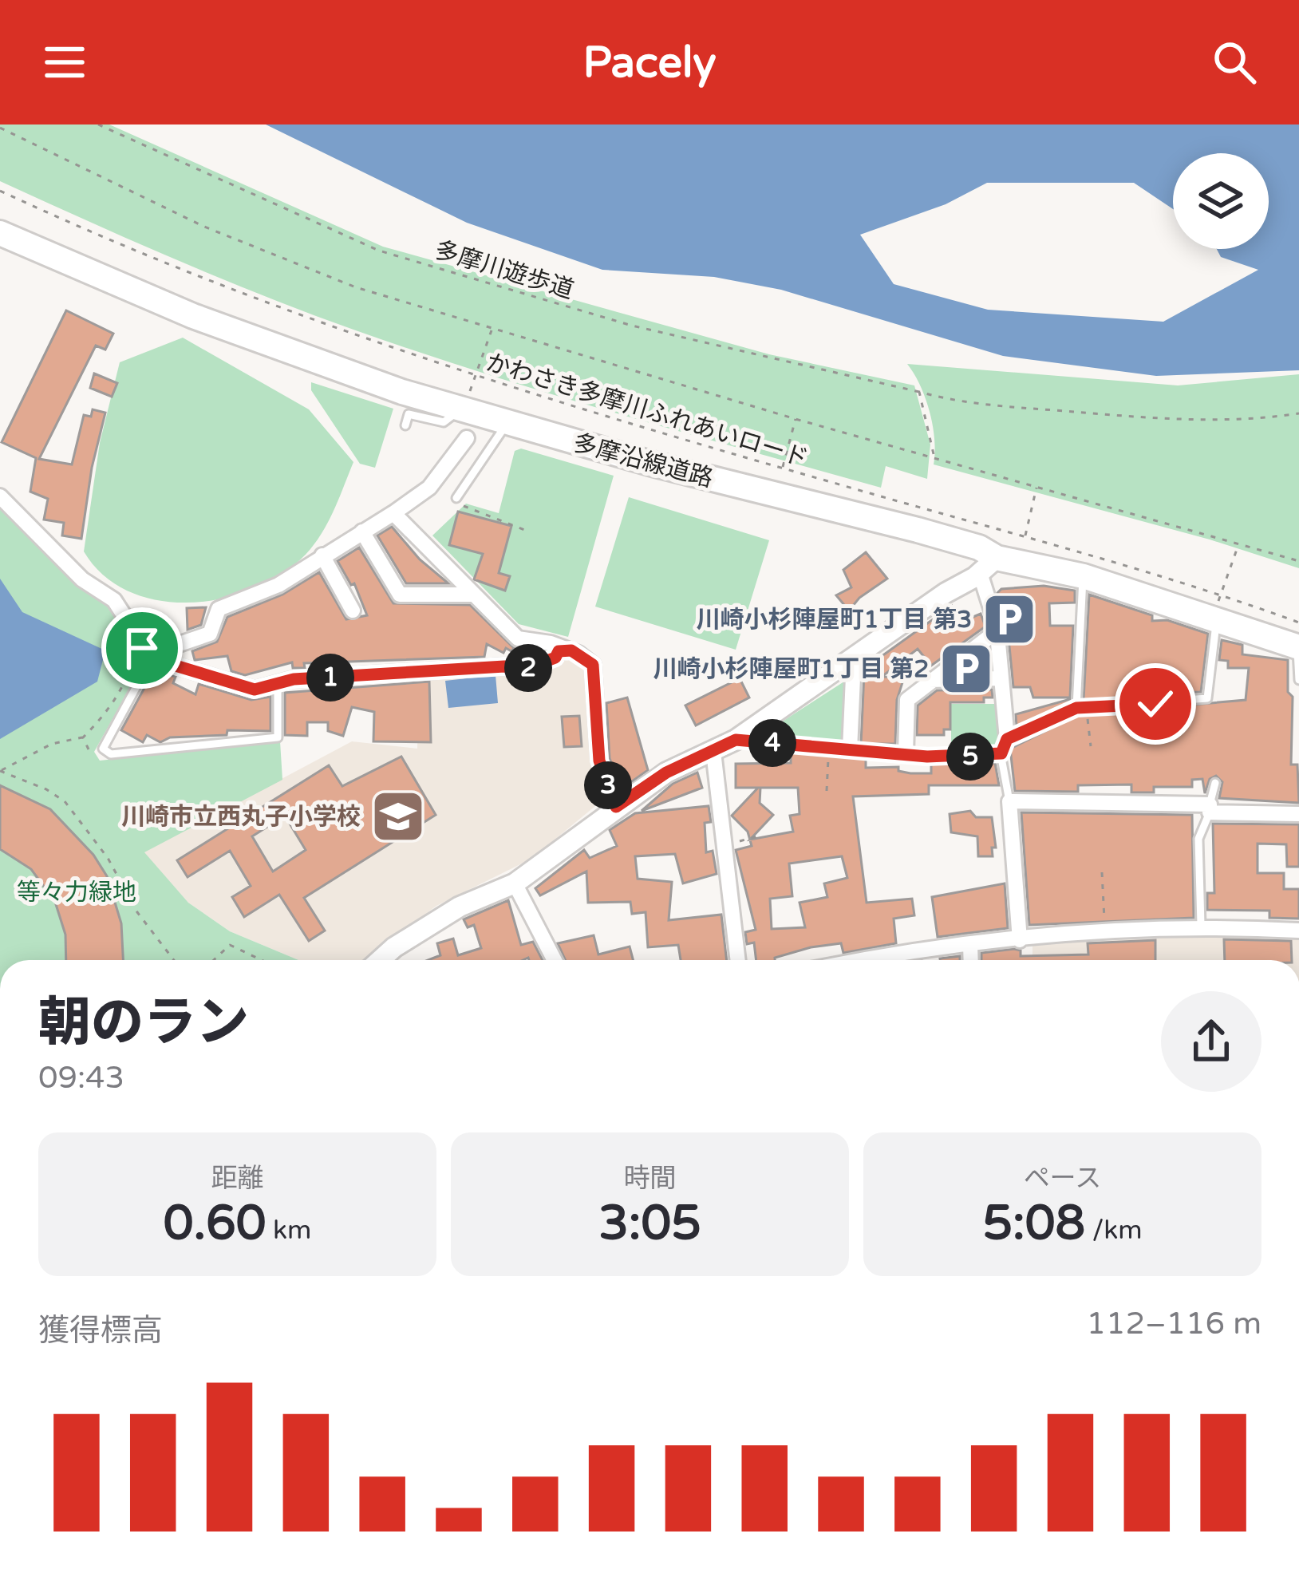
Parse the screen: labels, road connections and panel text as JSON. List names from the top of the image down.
{
  "streets": {
    "main road": ["多摩沿線道路"],
    "path": ["多摩川遊歩道", "かわさき多摩川ふれあいロード"]
  },
  "crossings": [
    ["かわさき多摩川ふれあいロード", "多摩沿線道路"]
  ],
  "parks": ["等々力緑地"],
  "places": {
    "parking": ["川崎小杉陣屋町1丁目 第3", "川崎小杉陣屋町1丁目 第2"],
    "school or university": ["川崎市立西丸子小学校"]
  },
  "page": {
    "header": "Pacely",
    "pins": [
      "2",
      "1",
      "4",
      "5",
      "3"
    ],
    "heading": ["朝のラン", "09:43"],
    "stats": [
      ["距離", "0.60 km"],
      ["時間", "3:05"],
      ["ペース", "5:08 /km"]
    ],
    "chart": ["獲得標高", "112–116 m"]
  }
}
